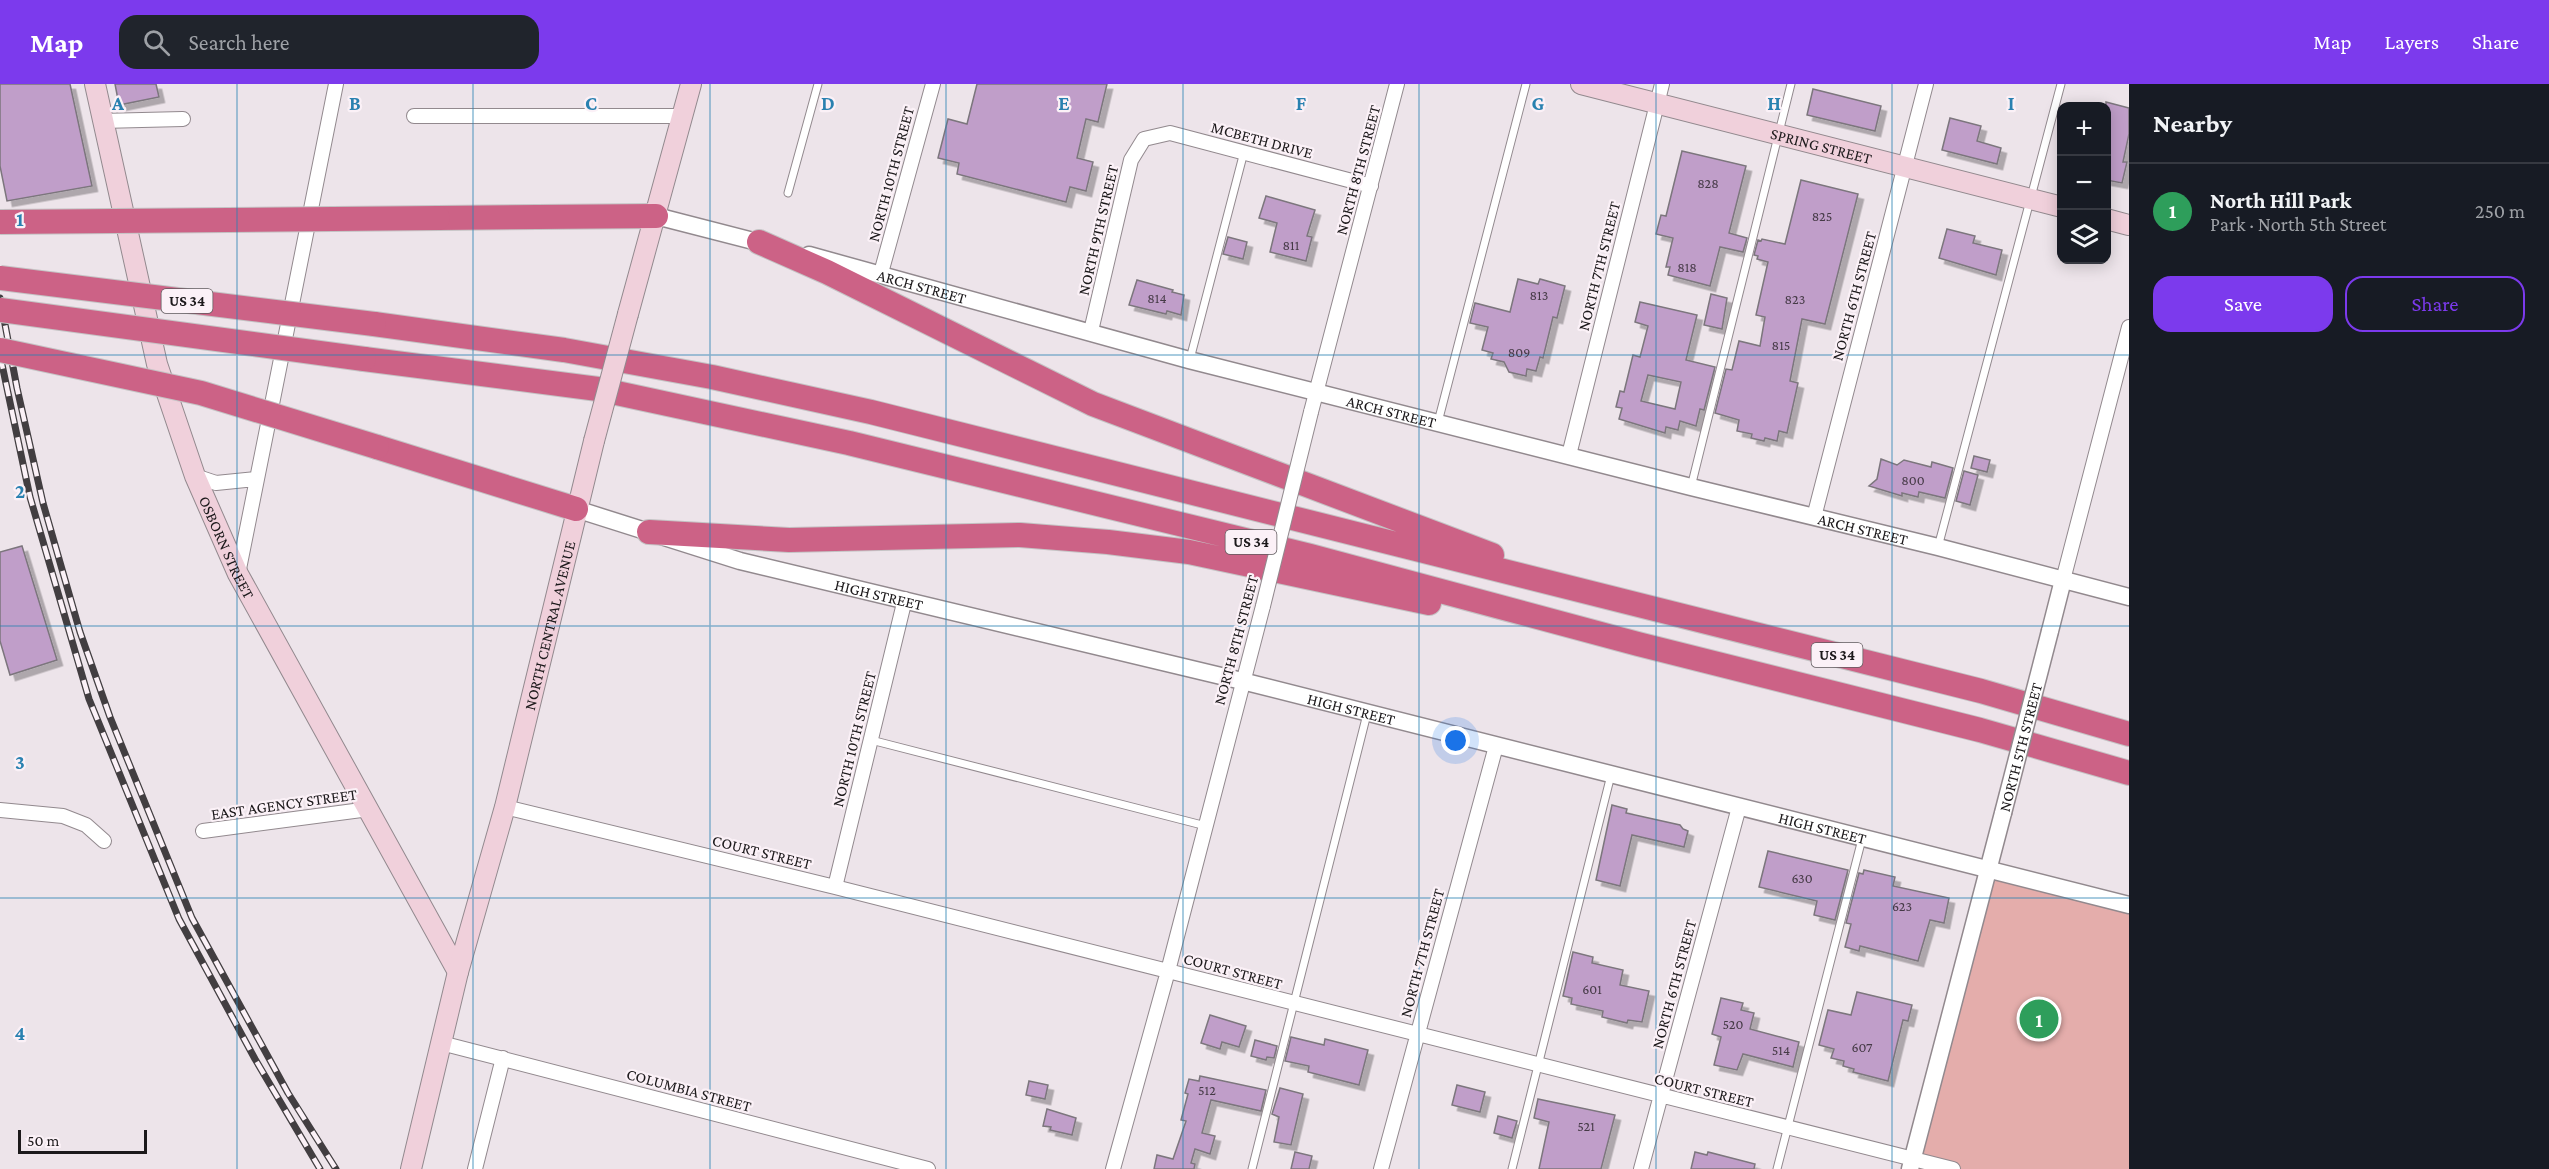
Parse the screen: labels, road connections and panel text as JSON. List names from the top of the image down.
{
  "streets": {
    "highway": ["US 34"],
    "main road": ["SPRING STREET", "OSBORN STREET", "NORTH CENTRAL AVENUE"],
    "street": [
      "MCBETH DRIVE",
      "NORTH 8TH STREET",
      "NORTH 10TH STREET",
      "NORTH 9TH STREET",
      "NORTH 7TH STREET",
      "ARCH STREET",
      "NORTH 6TH STREET",
      "HIGH STREET",
      "NORTH 5TH STREET",
      "EAST AGENCY STREET",
      "COURT STREET",
      "COLUMBIA STREET"
    ]
  },
  "crossings": [
    ["MCBETH DRIVE", "NORTH 8TH STREET"],
    ["MCBETH DRIVE", "NORTH 9TH STREET"],
    ["SPRING STREET", "NORTH 7TH STREET"],
    ["SPRING STREET", "NORTH 6TH STREET"],
    ["NORTH 8TH STREET", "ARCH STREET"],
    ["NORTH 8TH STREET", "HIGH STREET"],
    ["NORTH 8TH STREET", "COURT STREET"],
    ["NORTH 10TH STREET", "ARCH STREET"],
    ["NORTH 10TH STREET", "HIGH STREET"],
    ["NORTH 10TH STREET", "COURT STREET"],
    ["NORTH 9TH STREET", "ARCH STREET"],
    ["NORTH 7TH STREET", "ARCH STREET"],
    ["NORTH 7TH STREET", "HIGH STREET"],
    ["NORTH 7TH STREET", "COURT STREET"],
    ["ARCH STREET", "NORTH 6TH STREET"],
    ["ARCH STREET", "NORTH CENTRAL AVENUE"],
    ["ARCH STREET", "NORTH 5TH STREET"],
    ["NORTH 6TH STREET", "HIGH STREET"],
    ["NORTH 6TH STREET", "COURT STREET"],
    ["OSBORN STREET", "NORTH CENTRAL AVENUE"],
    ["OSBORN STREET", "EAST AGENCY STREET"],
    ["HIGH STREET", "NORTH CENTRAL AVENUE"],
    ["HIGH STREET", "NORTH 5TH STREET"],
    ["NORTH CENTRAL AVENUE", "COURT STREET"],
    ["NORTH CENTRAL AVENUE", "COLUMBIA STREET"],
    ["NORTH 5TH STREET", "COURT STREET"]
  ],
  "house_numbers": [
    "828",
    "825",
    "811",
    "818",
    "813",
    "814",
    "823",
    "815",
    "809",
    "800",
    "630",
    "623",
    "601",
    "520",
    "607",
    "514",
    "512",
    "521"
  ],
  "scale_bar": "50 m",
  "page": {
    "header": "Map",
    "search": "Search here",
    "nav": ["Map", "Layers", "Share"],
    "heading": "Nearby",
    "map_buttons": ["+", "−"],
    "list": [
      {
        "mark": "1",
        "name": "North Hill Park",
        "note": "Park · North 5th Street",
        "value": "250 m"
      }
    ],
    "buttons": ["Save", "Share"],
    "pins": "1",
    "scale": "50 m"
  },
  "grid": {
    "columns": [
      "A",
      "B",
      "C",
      "D",
      "E",
      "F",
      "G",
      "H",
      "I"
    ],
    "rows": [
      "1",
      "2",
      "3",
      "4"
    ]
  }
}
